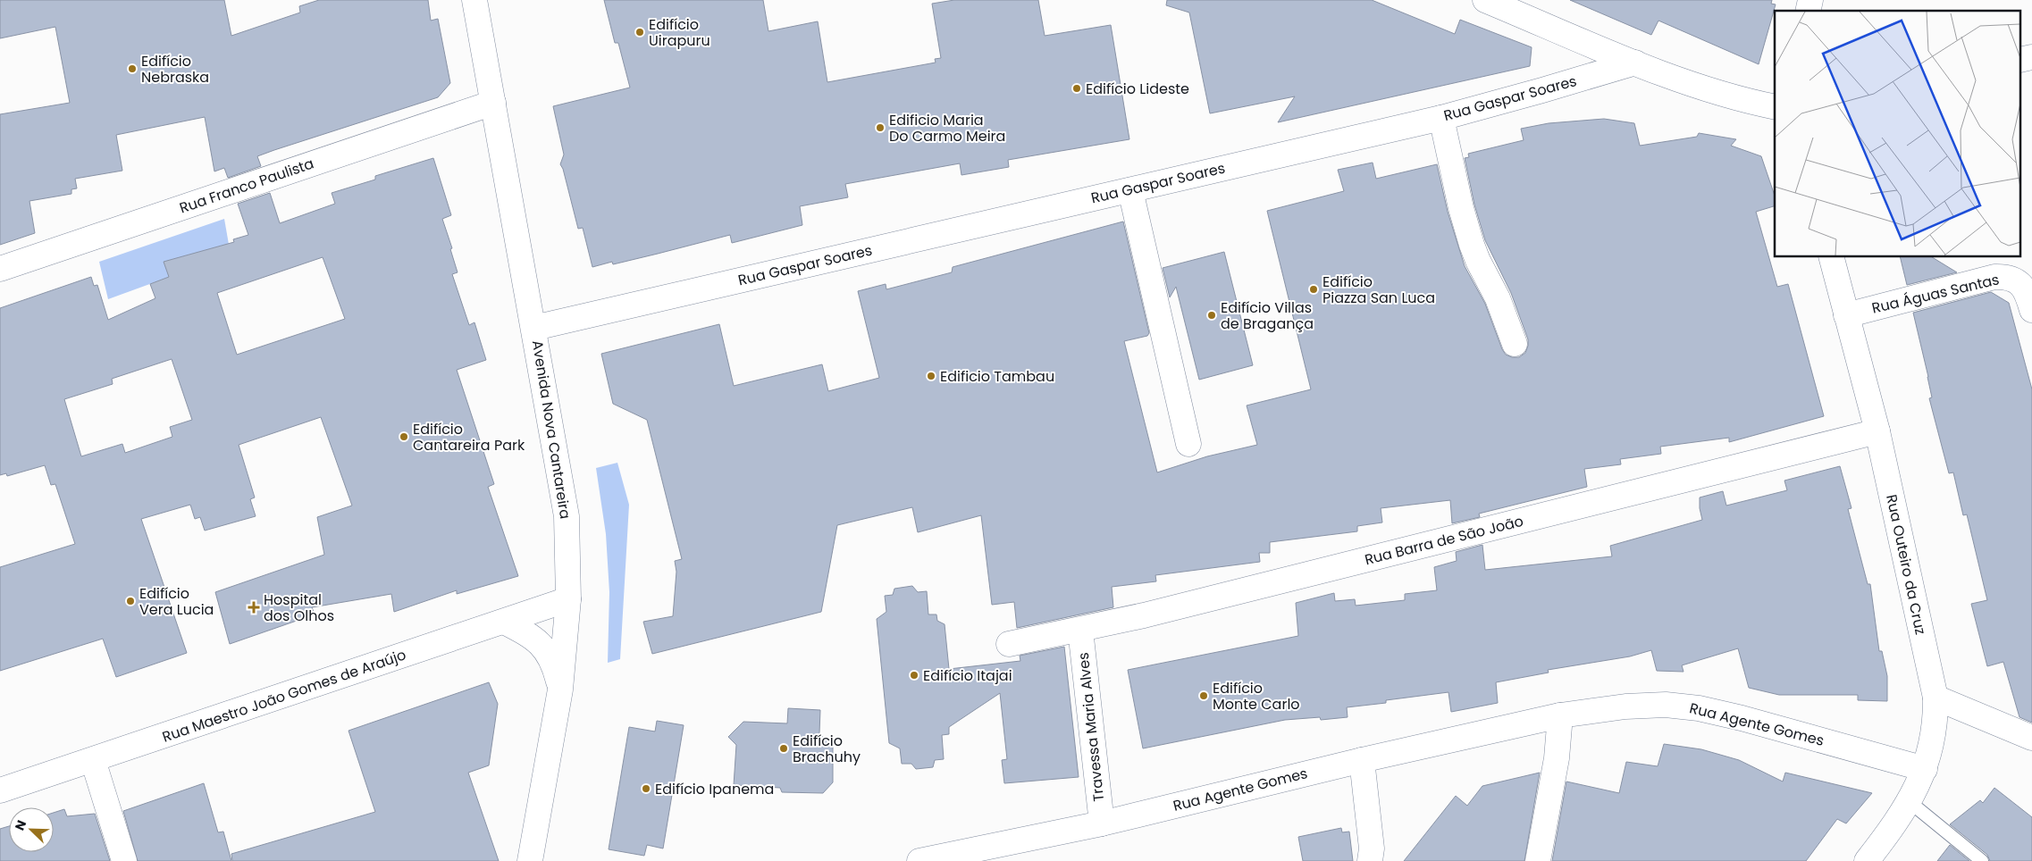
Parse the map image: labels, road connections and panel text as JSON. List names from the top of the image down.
{
  "streets": {
    "street": [
      "Rua Gaspar Soares",
      "Rua Franco Paulista",
      "Rua Águas Santas",
      "Avenida Nova Cantareira",
      "Rua Barra de São João",
      "Rua Outeiro da Cruz",
      "Rua Maestro João Gomes de Araújo",
      "Rua Agente Gomes",
      "Travessa Maria Alves"
    ]
  },
  "crossings": [
    ["Rua Gaspar Soares", "Avenida Nova Cantareira"],
    ["Rua Franco Paulista", "Avenida Nova Cantareira"],
    ["Rua Águas Santas", "Rua Outeiro da Cruz"],
    ["Avenida Nova Cantareira", "Rua Maestro João Gomes de Araújo"],
    ["Rua Barra de São João", "Rua Outeiro da Cruz"],
    ["Rua Barra de São João", "Travessa Maria Alves"],
    ["Rua Outeiro da Cruz", "Rua Agente Gomes"],
    ["Rua Agente Gomes", "Travessa Maria Alves"]
  ],
  "places": {
    "other": [
      "Edifício Uirapuru",
      "Edifício Nebraska",
      "Edifício Lideste",
      "Edificio Maria Do Carmo Meira",
      "Edifício Piazza San Luca",
      "Edifício Villas de Bragança",
      "Edificio Tambau",
      "Edifício Cantareira Park",
      "Edifício Vera Lucia",
      "Edifício Itajai",
      "Edifício Monte Carlo",
      "Edifício Brachuhy",
      "Edifício Ipanema"
    ],
    "health": ["Hospital dos Olhos"]
  },
  "north": "top left"
}
